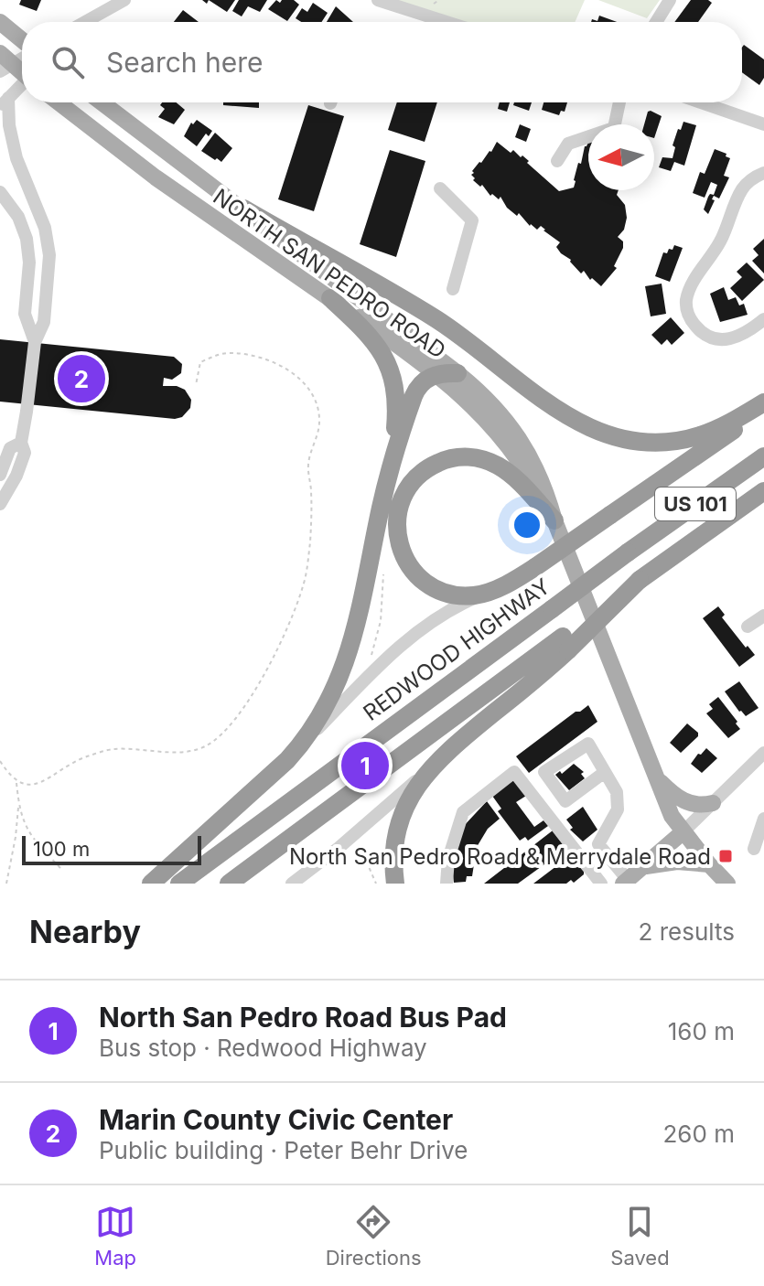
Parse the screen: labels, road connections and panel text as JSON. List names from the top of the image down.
{
  "streets": {
    "highway": ["US 101", "REDWOOD HIGHWAY"],
    "main road": ["NORTH SAN PEDRO ROAD"]
  },
  "places": {
    "transit": ["North San Pedro Road & Merrydale Road"]
  },
  "scale_bar": "100 m",
  "north": "left",
  "page": {
    "search": "Search here",
    "pins": ["2", "1"],
    "scale": "100 m",
    "heading": ["Nearby", "2 results"],
    "list": [
      {
        "mark": "1",
        "name": "North San Pedro Road Bus Pad",
        "note": "Bus stop · Redwood Highway",
        "value": "160 m"
      },
      {
        "mark": "2",
        "name": "Marin County Civic Center",
        "note": "Public building · Peter Behr Drive",
        "value": "260 m"
      }
    ],
    "nav": ["Map", "Directions", "Saved"]
  }
}
